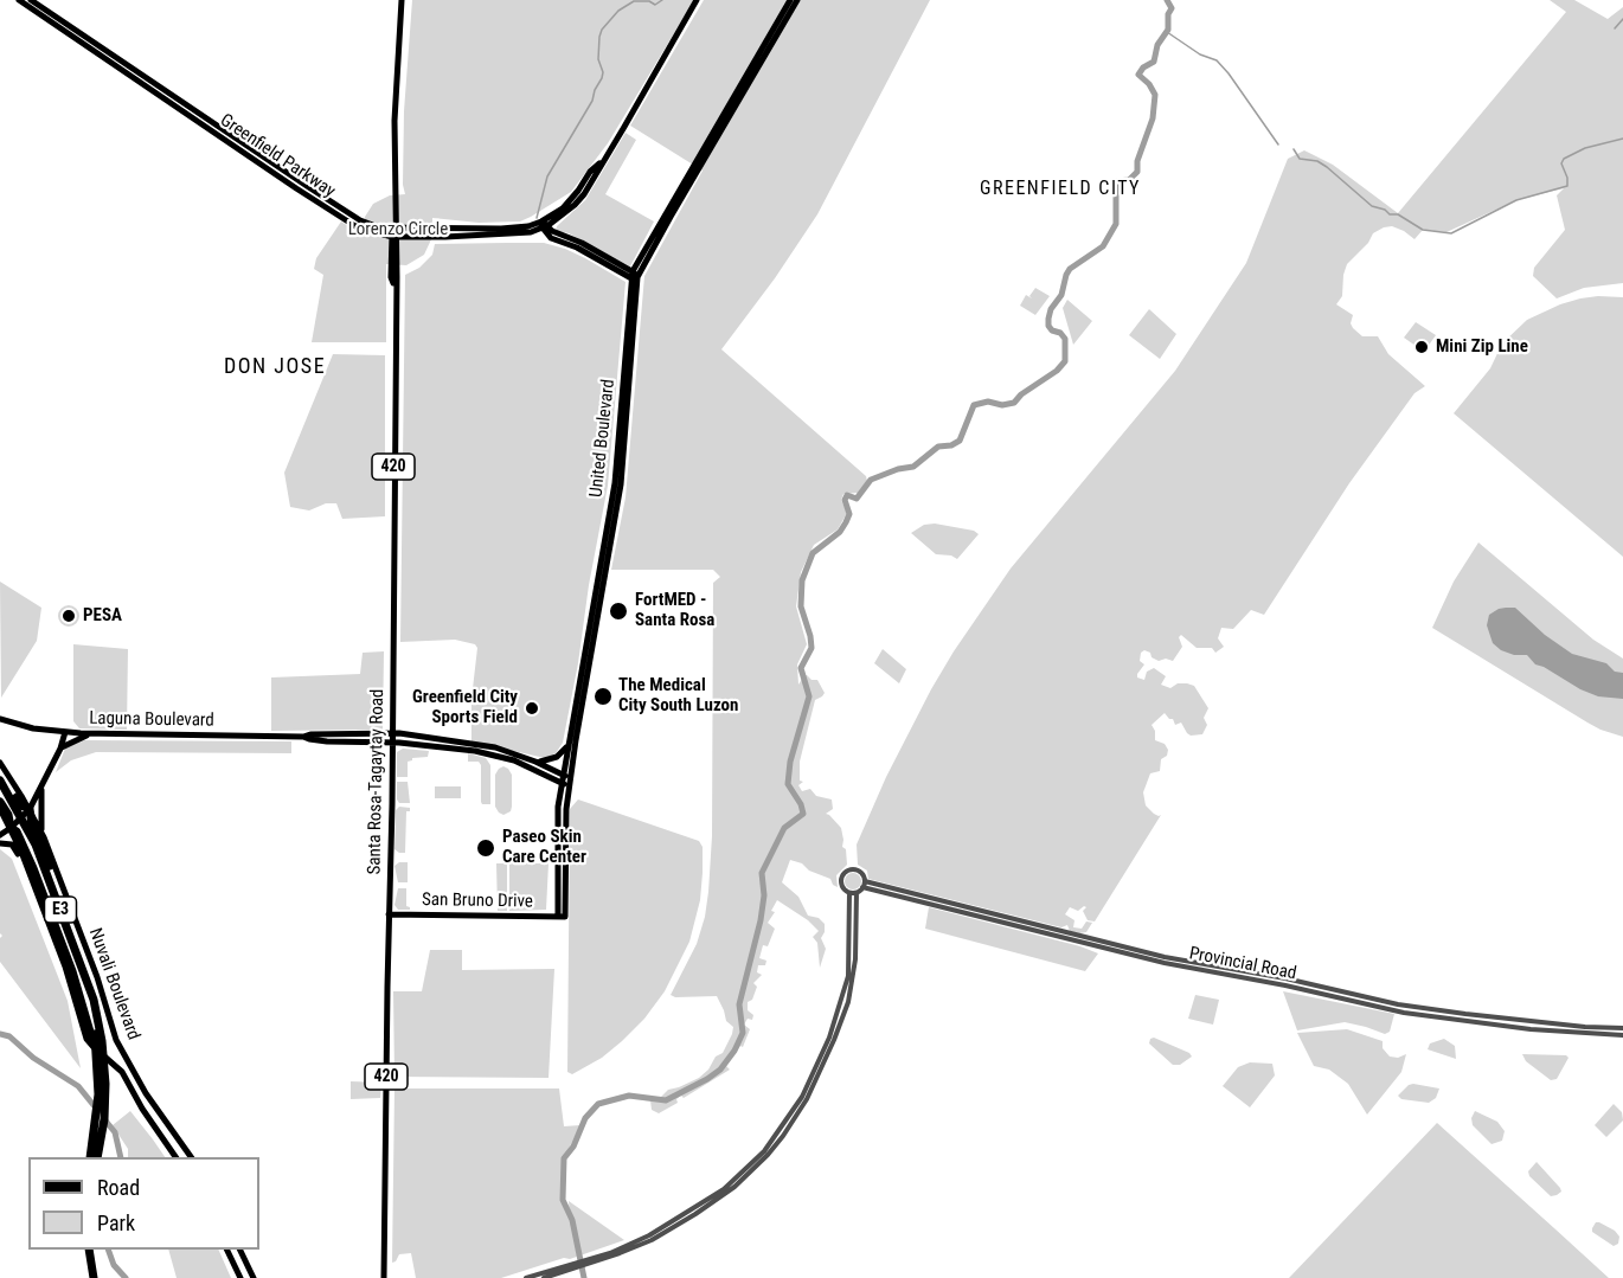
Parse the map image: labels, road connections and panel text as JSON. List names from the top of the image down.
{
  "streets": {
    "highway": ["E3"],
    "main road": [
      "Greenfield Parkway",
      "United Boulevard",
      "420",
      "Laguna Boulevard",
      "Santa Rosa-Tagaytay Road",
      "San Bruno Drive",
      "Nuvali Boulevard"
    ],
    "street": ["Provincial Road"]
  },
  "crossings": [
    ["Greenfield Parkway", "Santa Rosa-Tagaytay Road"],
    ["United Boulevard", "Laguna Boulevard"],
    ["United Boulevard", "San Bruno Drive"],
    ["Laguna Boulevard", "Santa Rosa-Tagaytay Road"],
    ["Santa Rosa-Tagaytay Road", "San Bruno Drive"]
  ],
  "districts": ["GREENFIELD CITY", "DON JOSE"],
  "parks": ["Lorenzo Circle"],
  "places": [
    "Mini Zip Line",
    "FortMED - Santa Rosa",
    "PESA",
    "The Medical City South Luzon",
    "Greenfield City Sports Field",
    "Paseo Skin Care Center"
  ],
  "legend": ["Road", "Park"]
}
